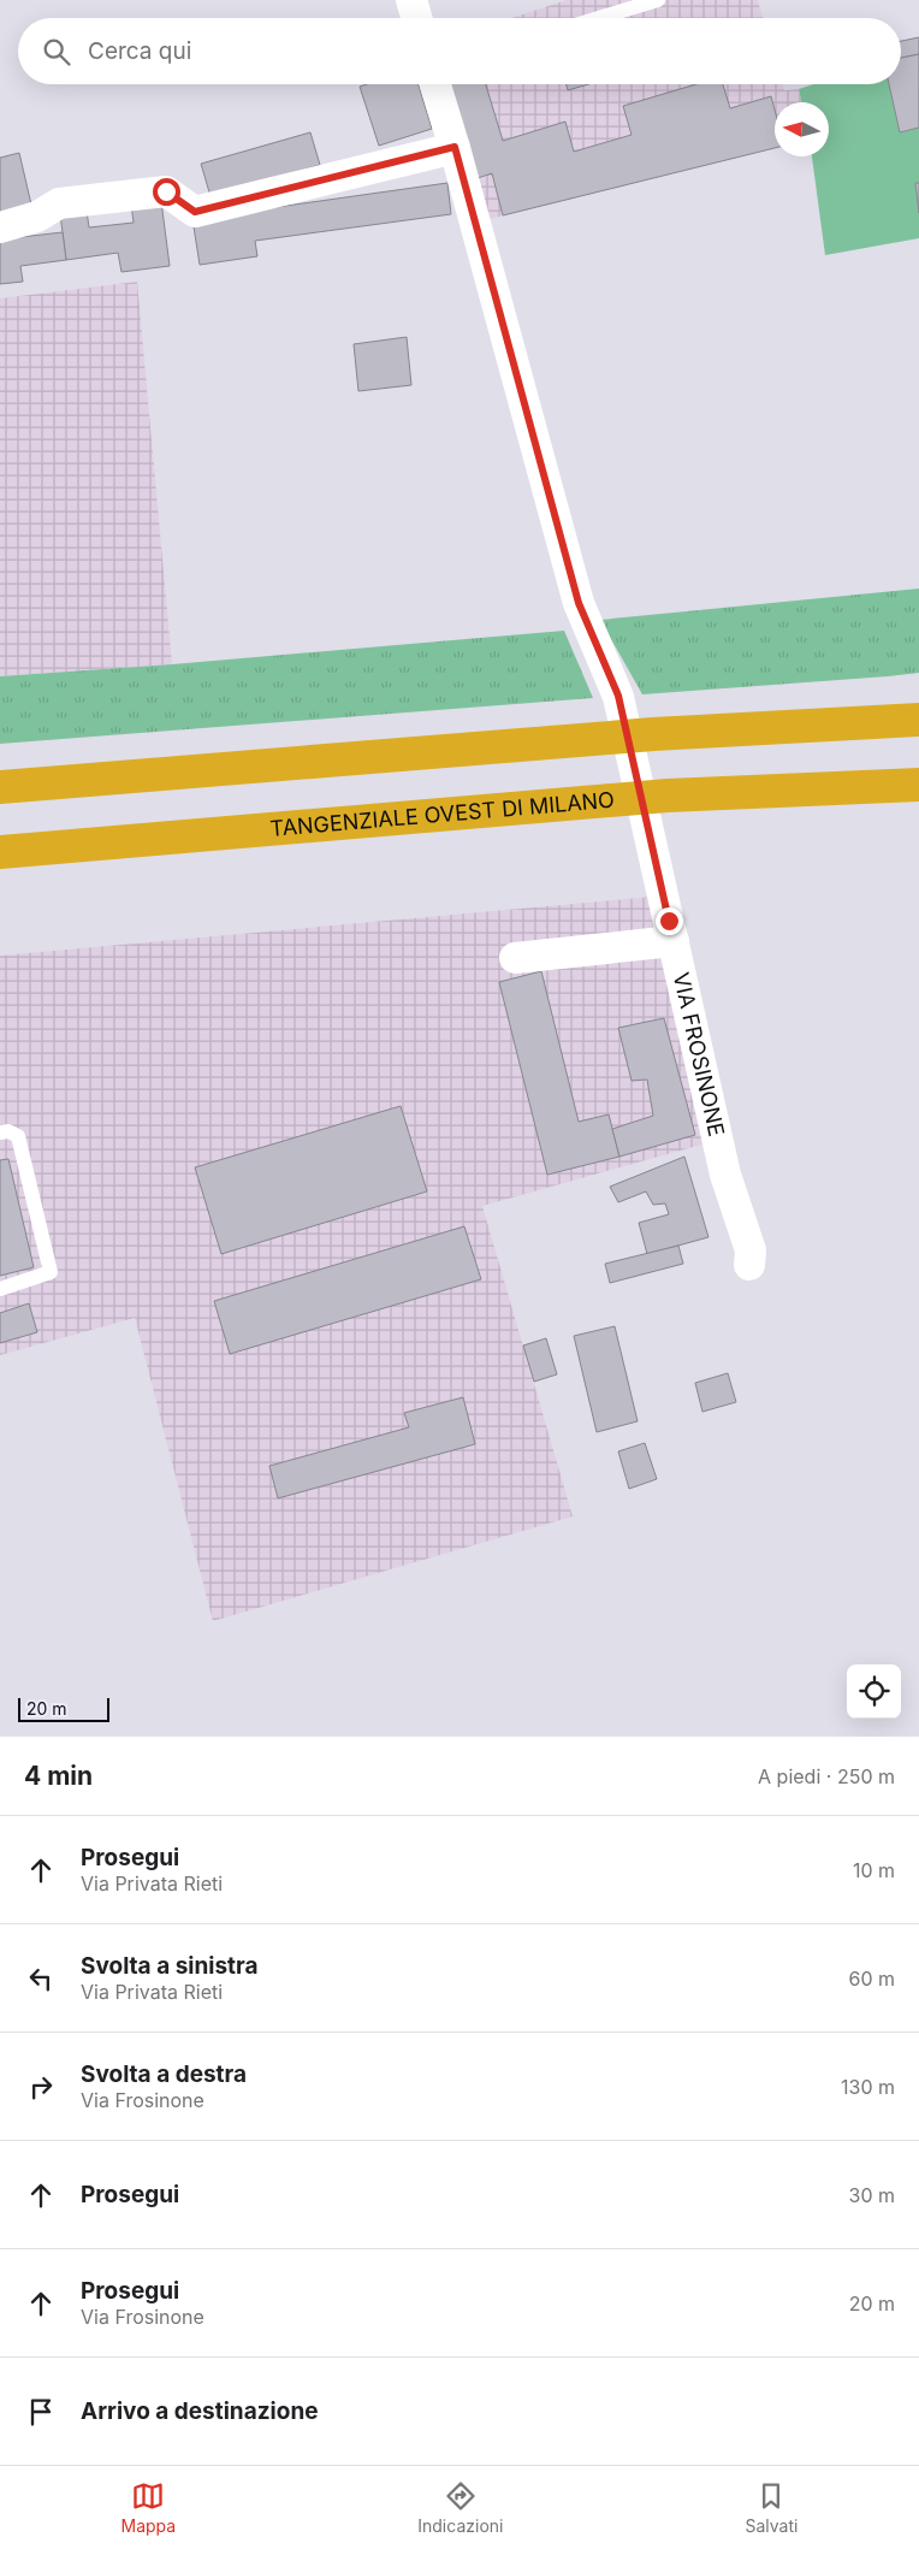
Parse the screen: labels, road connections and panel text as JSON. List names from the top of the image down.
{
  "streets": {
    "highway": ["TANGENZIALE OVEST DI MILANO"],
    "street": ["VIA FROSINONE"]
  },
  "scale_bar": "20 m",
  "north": "left",
  "page": {
    "search": "Cerca qui",
    "scale": "20 m",
    "heading": ["4 min", "A piedi · 250 m"],
    "list": [
      ["Prosegui", "Via Privata Rieti", "10 m"],
      ["Svolta a sinistra", "Via Privata Rieti", "60 m"],
      ["Svolta a destra", "Via Frosinone", "130 m"],
      ["Prosegui", "30 m"],
      ["Prosegui", "Via Frosinone", "20 m"],
      "Arrivo a destinazione"
    ],
    "nav": ["Mappa", "Indicazioni", "Salvati"]
  }
}
